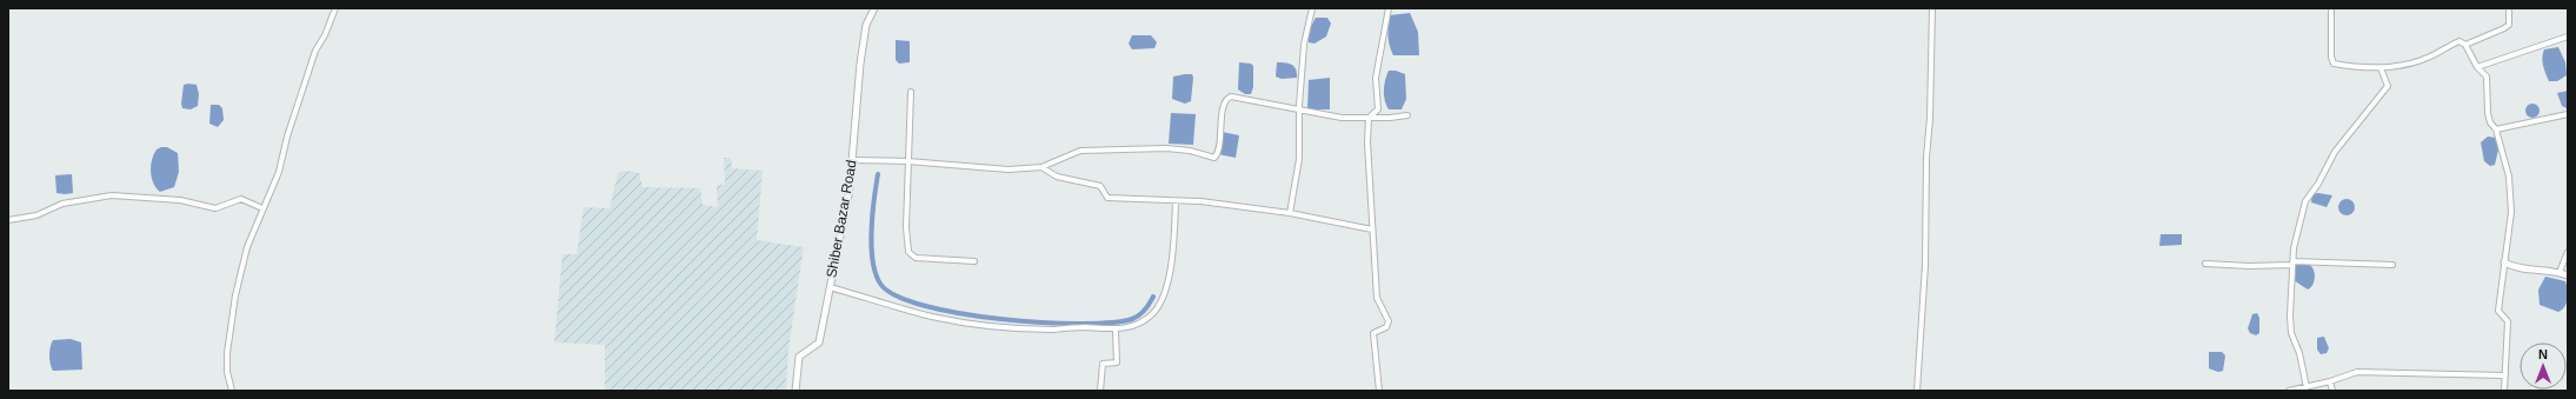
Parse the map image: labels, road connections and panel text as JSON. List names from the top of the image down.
{
  "streets": {
    "street": ["Shiber Bazar Road"]
  },
  "north": "top"
}
